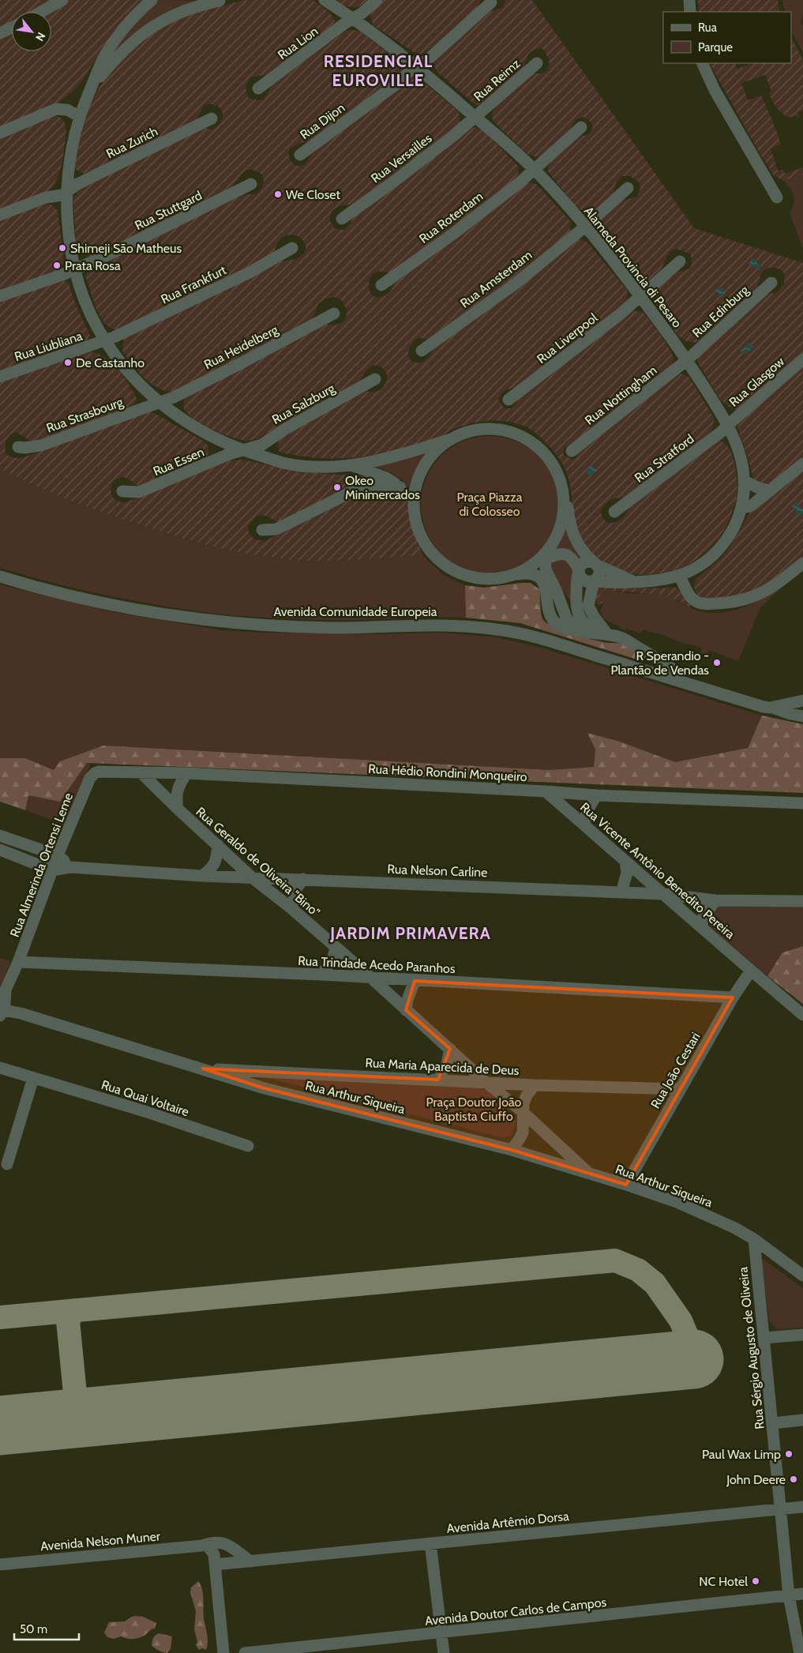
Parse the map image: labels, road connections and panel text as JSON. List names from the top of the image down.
{
  "streets": {
    "street": [
      "Rua Lion",
      "Rua Reimz",
      "Rua Dijon",
      "Rua Zurich",
      "Rua Versailles",
      "Rua Stuttgard",
      "Rua Roterdam",
      "Alameda Provincia di Pesaro",
      "Rua Amsterdam",
      "Rua Frankfurt",
      "Rua Edinburg",
      "Rua Liverpool",
      "Rua Liubliana",
      "Rua Heidelberg",
      "Rua Glasgow",
      "Rua Nottingham",
      "Rua Salzburg",
      "Rua Strasbourg",
      "Rua Stratford",
      "Rua Essen",
      "Avenida Comunidade Europeia",
      "Rua Hédio Rondini Monqueiro",
      "Rua Geraldo de Oliveira \"Bino\"",
      "Rua Almerinda Ortensi Leme",
      "Rua Nelson Carline",
      "Rua Vicente Antônio Benedito Pereira",
      "Rua Trindade Acedo Paranhos",
      "Rua Maria Aparecida de Deus",
      "Rua João Cestari",
      "Rua Arthur Siqueira",
      "Rua Quai Voltaire",
      "Rua Sérgio Augusto de Oliveira",
      "Avenida Artêmio Dorsa",
      "Avenida Nelson Muner",
      "Avenida Doutor Carlos de Campos"
    ]
  },
  "crossings": [
    ["Rua Lion", "Alameda Provincia di Pesaro"],
    ["Rua Reimz", "Rua Versailles"],
    ["Rua Reimz", "Alameda Provincia di Pesaro"],
    ["Rua Dijon", "Alameda Provincia di Pesaro"],
    ["Rua Versailles", "Alameda Provincia di Pesaro"],
    ["Rua Roterdam", "Alameda Provincia di Pesaro"],
    ["Alameda Provincia di Pesaro", "Rua Amsterdam"],
    ["Alameda Provincia di Pesaro", "Rua Edinburg"],
    ["Alameda Provincia di Pesaro", "Rua Liverpool"],
    ["Alameda Provincia di Pesaro", "Rua Glasgow"],
    ["Alameda Provincia di Pesaro", "Rua Nottingham"],
    ["Alameda Provincia di Pesaro", "Rua Stratford"],
    ["Rua Frankfurt", "Rua Liubliana"],
    ["Rua Edinburg", "Rua Nottingham"],
    ["Rua Heidelberg", "Rua Strasbourg"],
    ["Rua Glasgow", "Rua Stratford"],
    ["Rua Salzburg", "Rua Essen"],
    ["Rua Hédio Rondini Monqueiro", "Rua Geraldo de Oliveira \"Bino\""],
    ["Rua Hédio Rondini Monqueiro", "Rua Almerinda Ortensi Leme"],
    ["Rua Hédio Rondini Monqueiro", "Rua Vicente Antônio Benedito Pereira"],
    ["Rua Geraldo de Oliveira \"Bino\"", "Rua Nelson Carline"],
    ["Rua Geraldo de Oliveira \"Bino\"", "Rua Trindade Acedo Paranhos"],
    ["Rua Geraldo de Oliveira \"Bino\"", "Rua Maria Aparecida de Deus"],
    ["Rua Geraldo de Oliveira \"Bino\"", "Rua Arthur Siqueira"],
    ["Rua Almerinda Ortensi Leme", "Rua Nelson Carline"],
    ["Rua Almerinda Ortensi Leme", "Rua Trindade Acedo Paranhos"],
    ["Rua Almerinda Ortensi Leme", "Rua Arthur Siqueira"],
    ["Rua Nelson Carline", "Rua Vicente Antônio Benedito Pereira"],
    ["Rua Vicente Antônio Benedito Pereira", "Rua João Cestari"],
    ["Rua Trindade Acedo Paranhos", "Rua João Cestari"],
    ["Rua Maria Aparecida de Deus", "Rua João Cestari"],
    ["Rua Maria Aparecida de Deus", "Rua Arthur Siqueira"],
    ["Rua João Cestari", "Rua Arthur Siqueira"],
    ["Rua Arthur Siqueira", "Rua Sérgio Augusto de Oliveira"],
    ["Rua Sérgio Augusto de Oliveira", "Avenida Artêmio Dorsa"],
    ["Rua Sérgio Augusto de Oliveira", "Avenida Doutor Carlos de Campos"],
    ["Avenida Artêmio Dorsa", "Avenida Nelson Muner"]
  ],
  "districts": ["RESIDENCIAL EUROVILLE", "JARDIM PRIMAVERA"],
  "parks": ["Praça Piazza di Colosseo", "Praça Doutor João Baptista Ciuffo"],
  "places": [
    "We Closet",
    "Shimeji São Matheus",
    "Prata Rosa",
    "De Castanho",
    "Okeo Minimercados",
    "R Sperandio - Plantão de Vendas",
    "Paul Wax Limp",
    "John Deere",
    "NC Hotel"
  ],
  "legend": ["Rua", "Parque"],
  "scale_bar": "50 m",
  "north": "bottom right"
}
